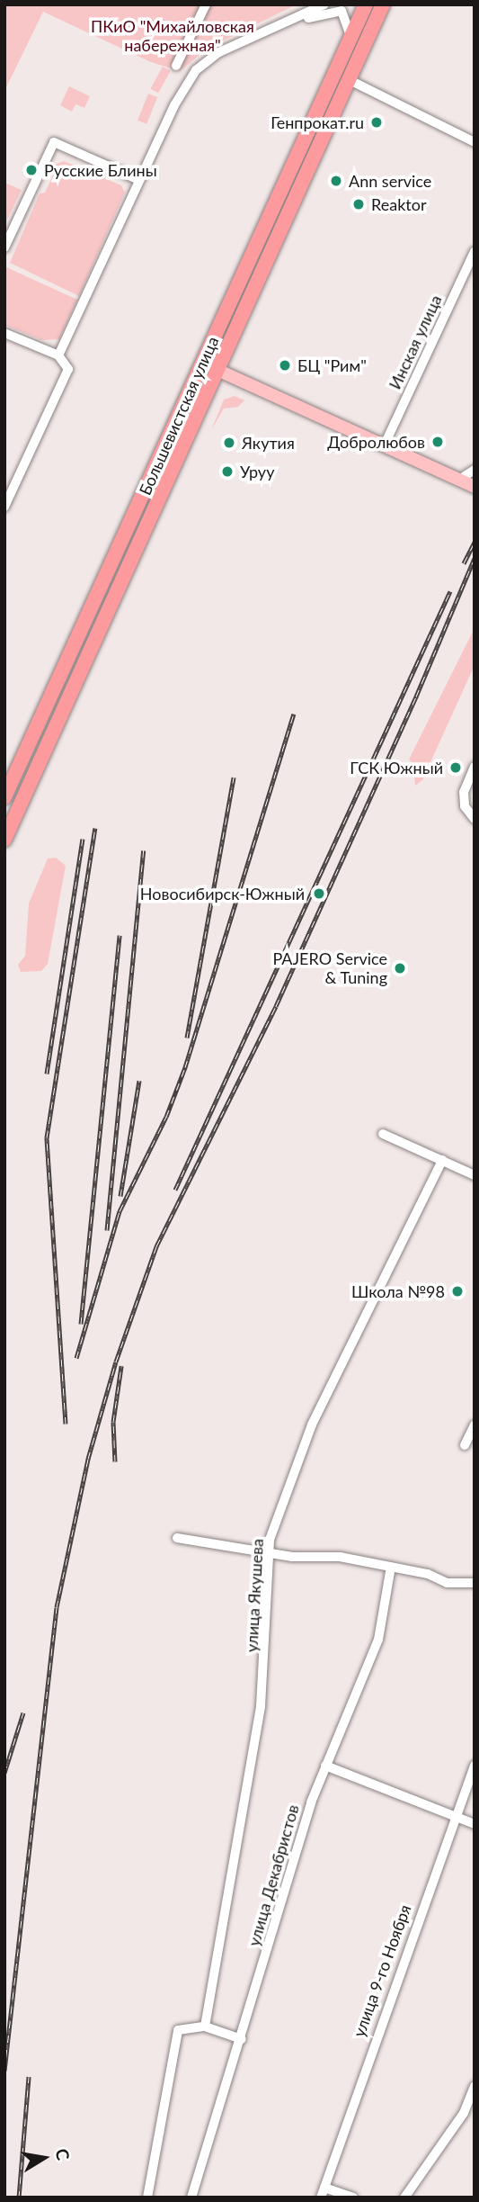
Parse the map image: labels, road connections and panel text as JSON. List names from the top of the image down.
{
  "streets": {
    "highway": ["Большевистская улица"],
    "street": [
      "Инская улица",
      "улица Якушева",
      "улица Декабристов",
      "улица 9-го Ноября"
    ]
  },
  "parks": ["ПКиО \"Михайловская набережная\""],
  "places": [
    "Генпрокат.ru",
    "Русские Блины",
    "Ann service",
    "Reaktor",
    "БЦ \"Рим\"",
    "Добролюбов",
    "Якутия",
    "Уруу",
    "ГСК Южный",
    "Новосибирск-Южный",
    "PAJERO Service & Tuning",
    "Школа №98"
  ],
  "north": "right"
}
